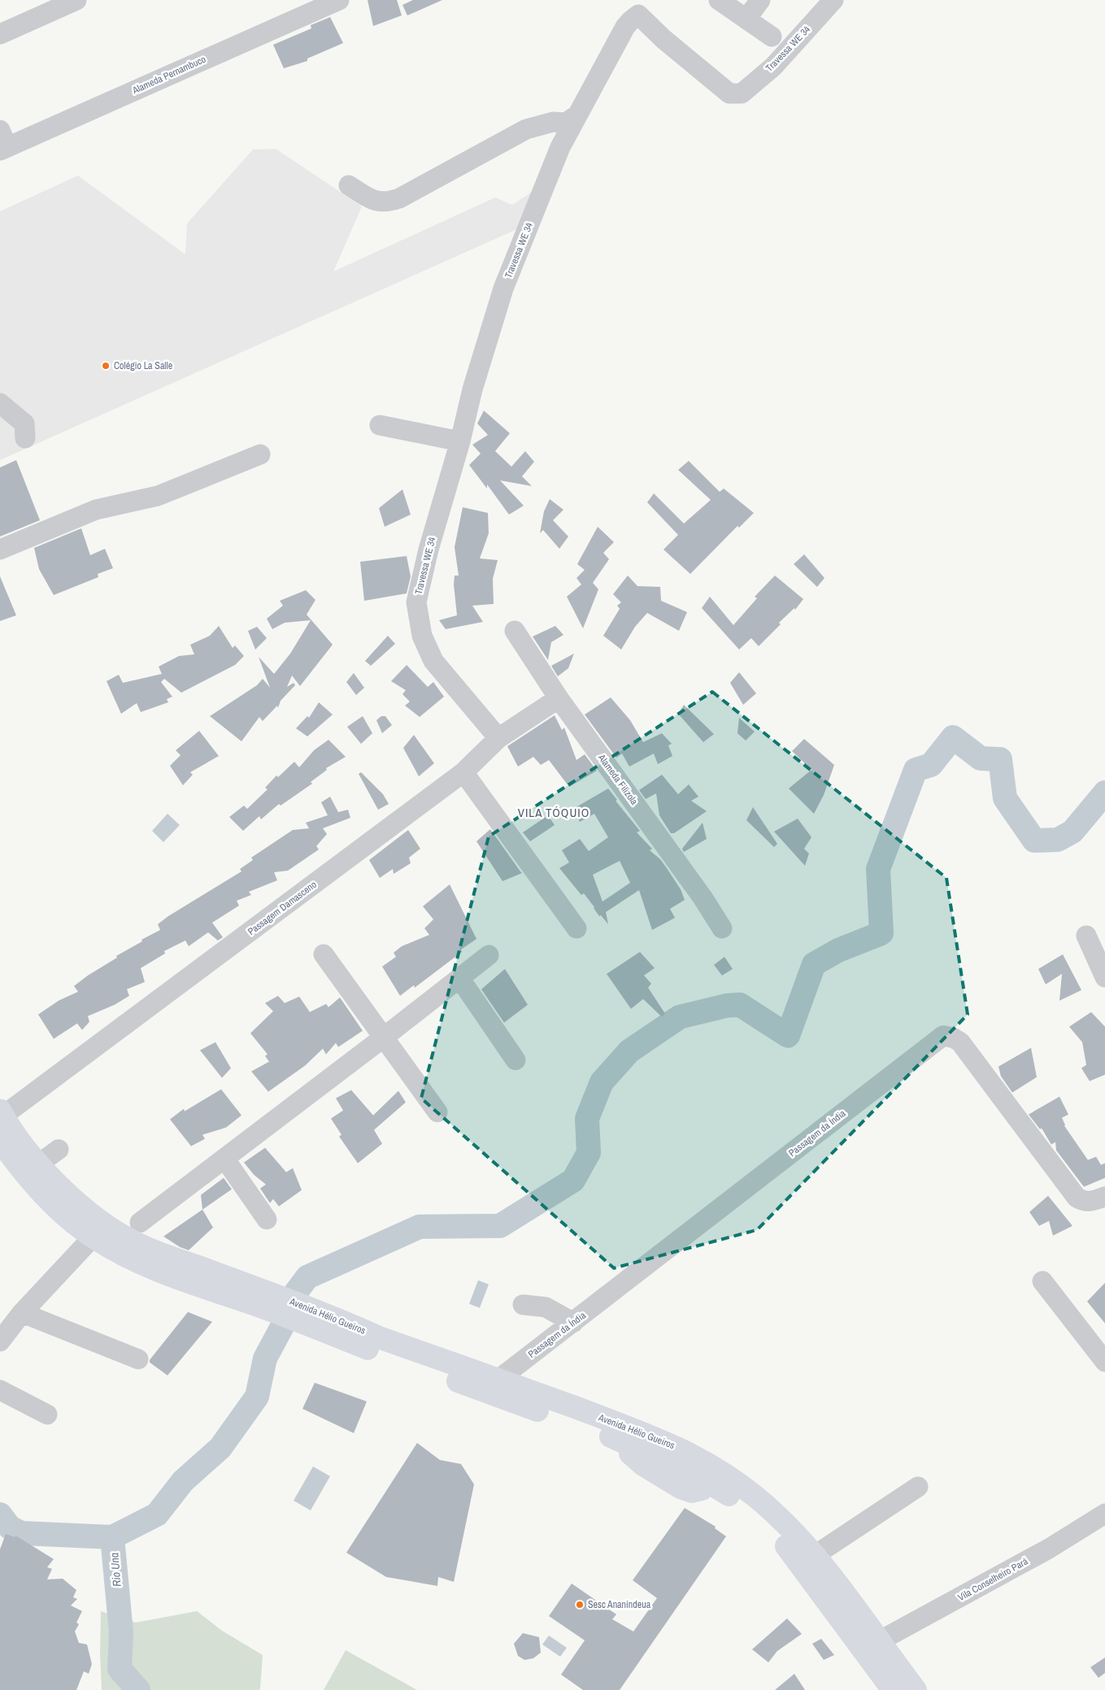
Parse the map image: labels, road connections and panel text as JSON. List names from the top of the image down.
{
  "streets": {
    "main road": ["Avenida Hélio Gueiros"],
    "street": [
      "Travessa WE 34",
      "Alameda Pernambuco",
      "Alameda Filizola",
      "Passagem Damasceno",
      "Passagem da Índia",
      "Vila Conselheiro Pará"
    ]
  },
  "crossings": [
    ["Travessa WE 34", "Passagem Damasceno"],
    ["Alameda Filizola", "Passagem Damasceno"],
    ["Passagem da Índia", "Avenida Hélio Gueiros"],
    ["Avenida Hélio Gueiros", "Vila Conselheiro Pará"]
  ],
  "districts": ["VILA TÓQUIO"],
  "water": ["Rio Una"],
  "places": ["Colégio La Salle", "Sesc Ananindeua"]
}
